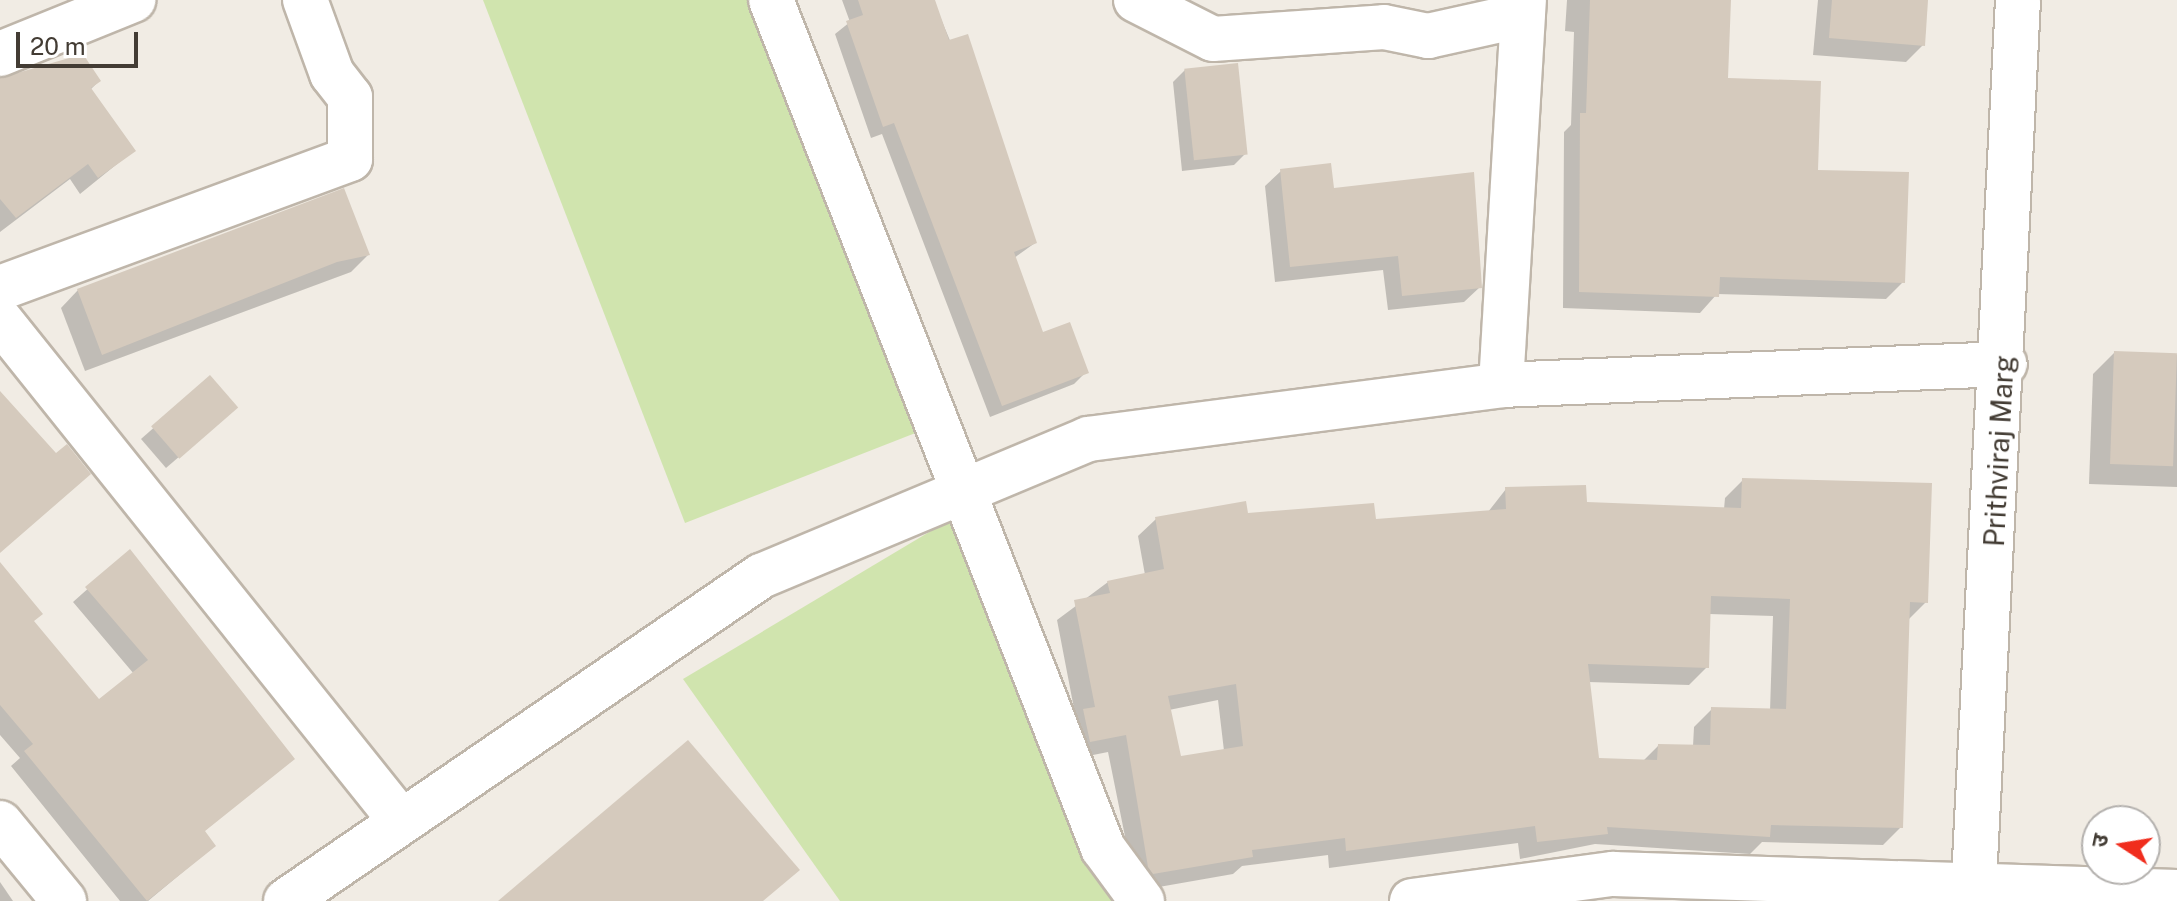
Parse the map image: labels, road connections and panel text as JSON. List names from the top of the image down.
{
  "streets": {
    "street": ["Prithviraj Marg"]
  },
  "scale_bar": "20 m",
  "north": "left"
}
